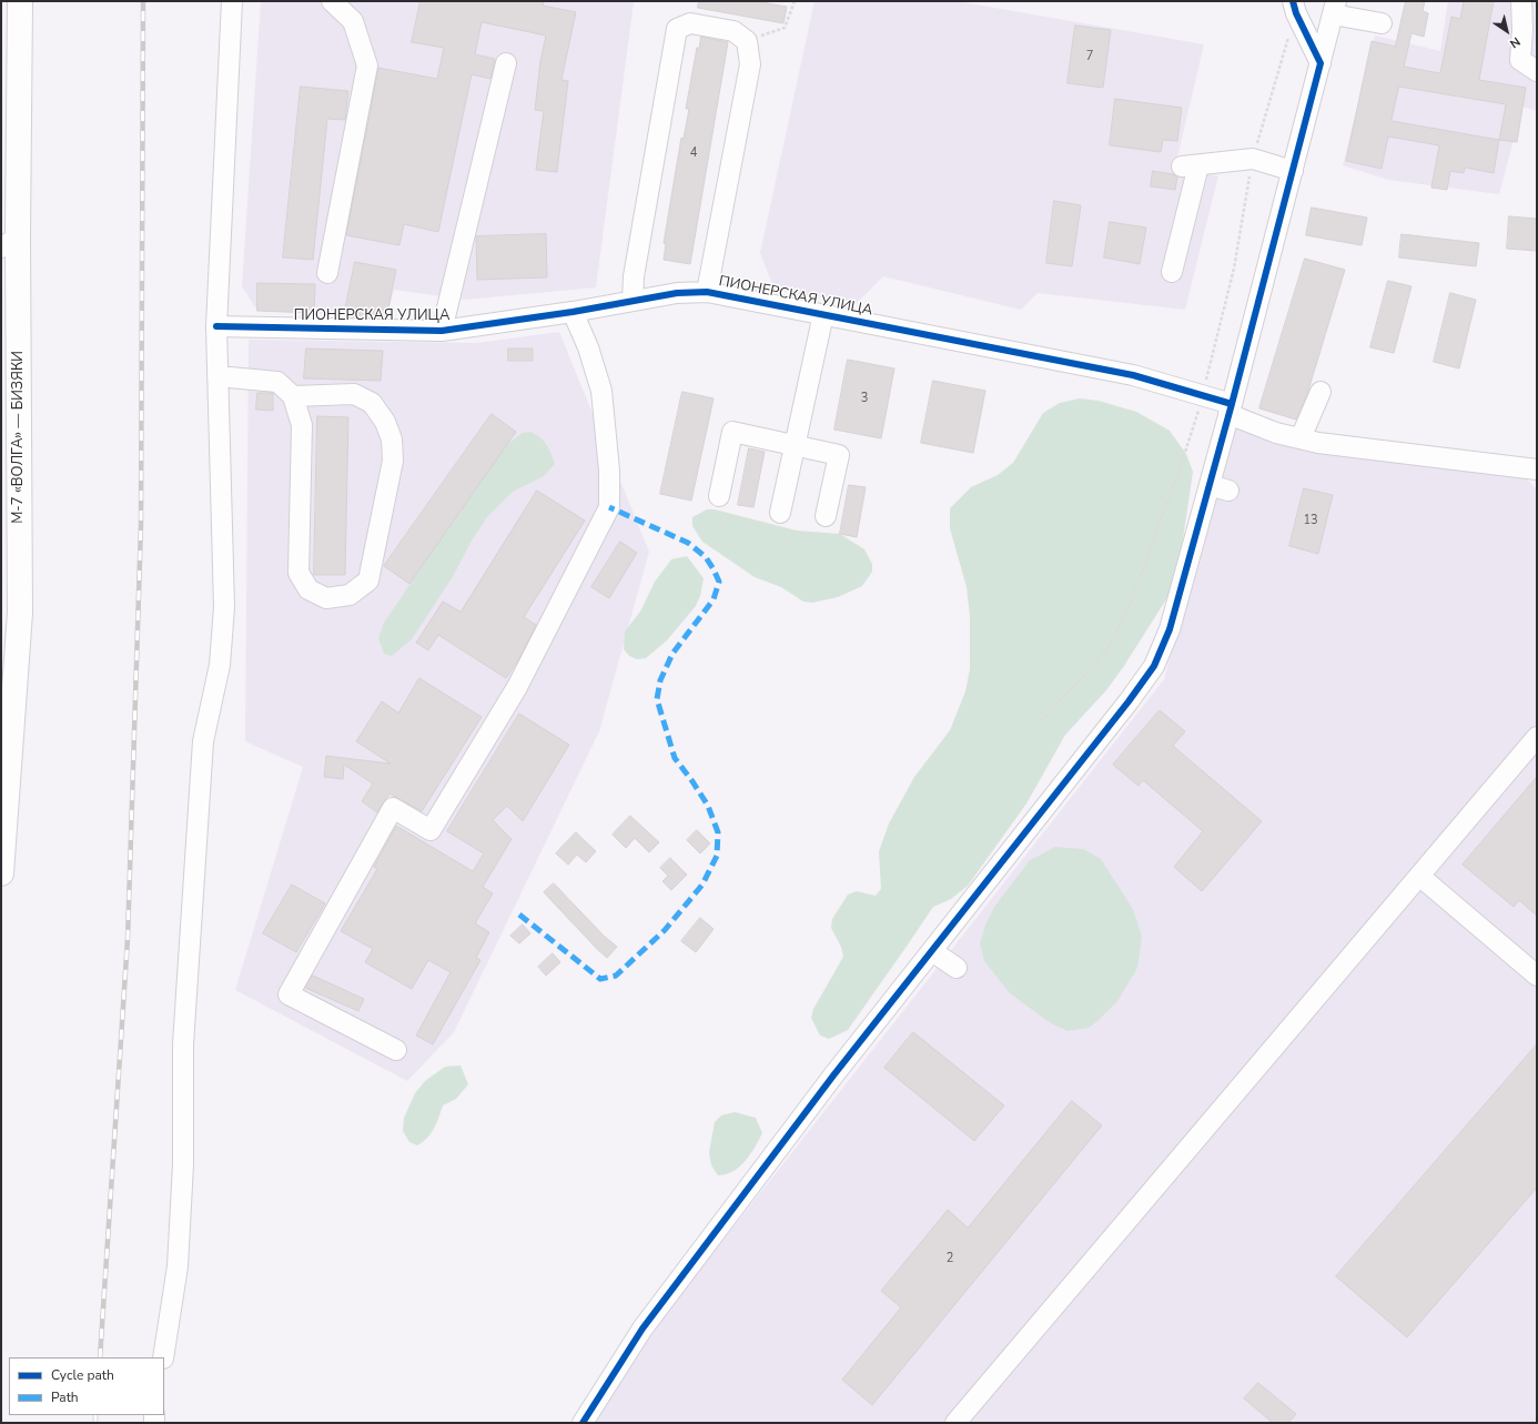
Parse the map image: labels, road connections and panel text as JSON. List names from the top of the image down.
{
  "streets": {
    "main road": ["М-7 «ВОЛГА» — БИЗЯКИ"],
    "street": ["ПИОНЕРСКАЯ УЛИЦА"]
  },
  "house_numbers": [
    "7",
    "4",
    "3",
    "13",
    "2"
  ],
  "legend": ["Cycle path", "Path"],
  "north": "bottom right"
}
